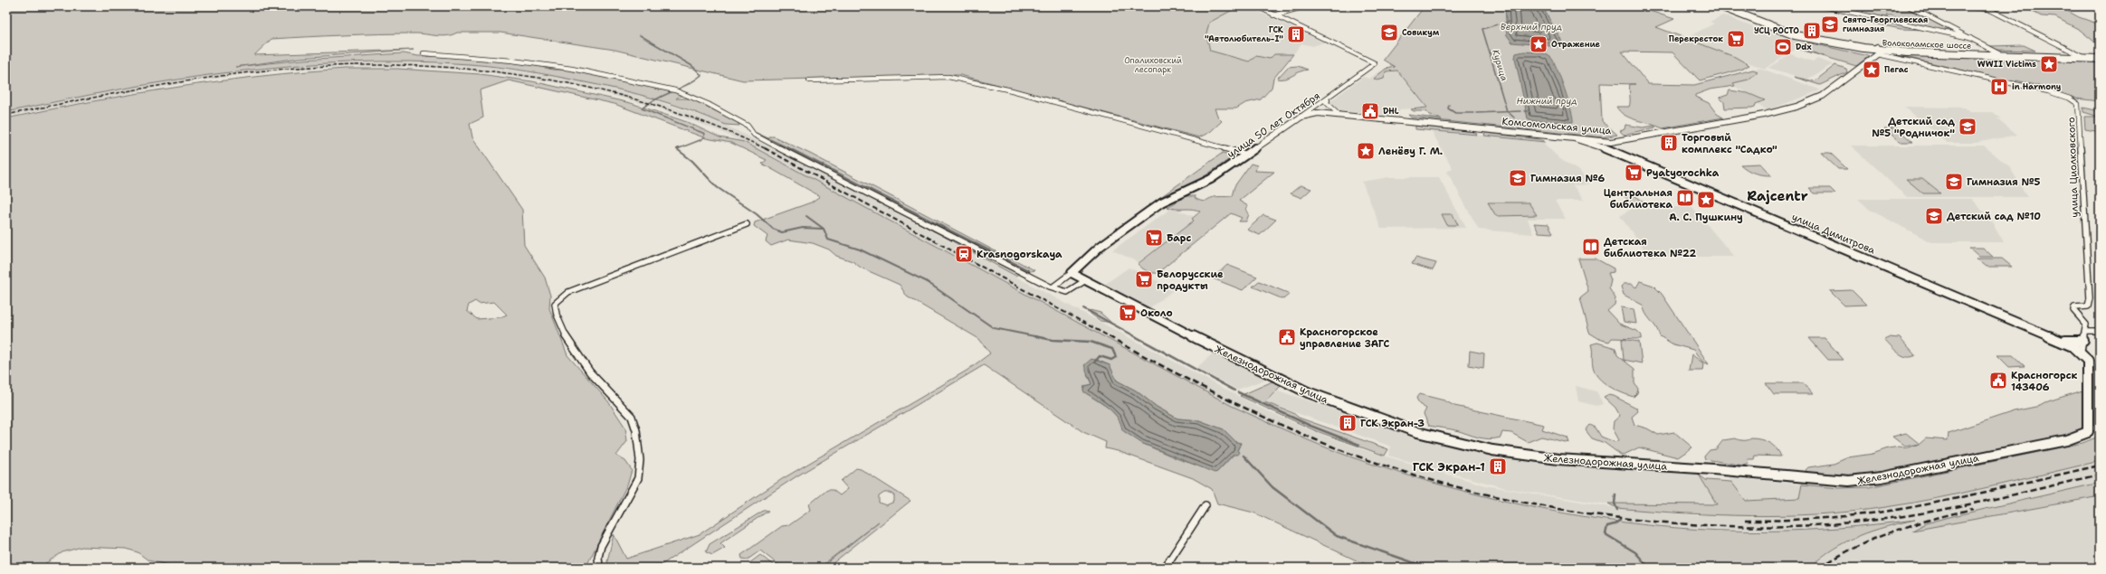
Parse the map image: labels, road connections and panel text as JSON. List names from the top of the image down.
{
  "streets": {
    "main road": ["Волоколамское шоссе"],
    "street": [
      "улица 50 лет Октября",
      "Комсомольская улица",
      "улица Циолковского",
      "улица Димитрова",
      "Железнодорожная улица"
    ]
  },
  "crossings": [
    ["Волоколамское шоссе", "Комсомольская улица"],
    ["Волоколамское шоссе", "улица Циолковского"],
    ["улица 50 лет Октября", "Комсомольская улица"],
    ["улица 50 лет Октября", "Железнодорожная улица"],
    ["Комсомольская улица", "улица Циолковского"],
    ["Комсомольская улица", "улица Димитрова"],
    ["улица Димитрова", "Железнодорожная улица"]
  ],
  "districts": ["Rajcentr"],
  "water": ["Верхний пруд", "Курица", "Нижний пруд"],
  "parks": ["Опалиховский лесопарк"],
  "places": {
    "school or university": [
      "Свято-Георгиевская гимназия",
      "Совикум",
      "Детский сад №5 \"Родничок\"",
      "Гимназия №6",
      "Гимназия №5",
      "Детский сад №10"
    ],
    "building": [
      "УСЦ РОСТО",
      "ГСК \"Автолюбитель-I\"",
      "Торговый комплекс \"Садко\"",
      "ГСК Экран-3",
      "ГСК Экран-1"
    ],
    "supermarket": [
      "Перекресток",
      "Pyatyorochka",
      "Барс",
      "Белорусские продукты",
      "Около"
    ],
    "place": [
      "Отражение",
      "WWII Victims",
      "Пегас",
      "Ленёву Г. М.",
      "А. С. Пушкину"
    ],
    "sports": ["Ddx"],
    "hospital": ["in Harmony"],
    "public building": ["DHL", "Красногорское управление ЗАГС", "Красногорск 143406"],
    "library": ["Центральная библиотека", "Детская библиотека №22"],
    "station": ["Krasnogorskaya"]
  }
}
